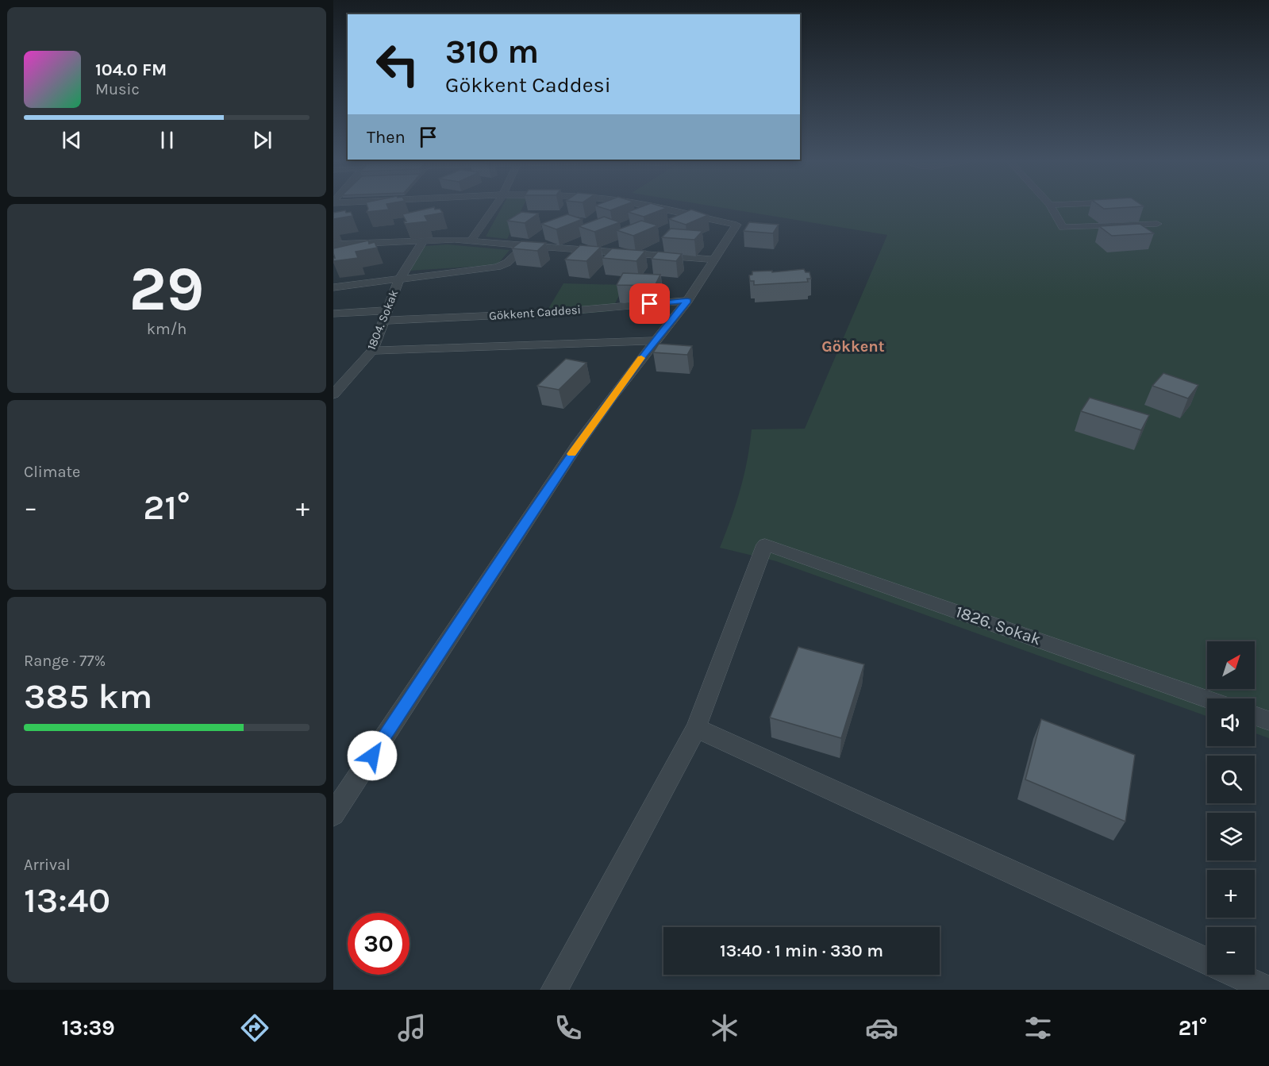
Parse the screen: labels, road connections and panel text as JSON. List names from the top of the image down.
{
  "streets": {
    "street": ["Gökkent Caddesi", "1804. Sokak", "1826. Sokak"]
  },
  "crossings": [
    ["Gökkent Caddesi", "1804. Sokak"]
  ],
  "districts": ["Gökkent"],
  "north": "top right",
  "page": {
    "turn": ["310 m", "Gökkent Caddesi"],
    "song": ["104.0 FM", "Music"],
    "then": "Then",
    "tile": [
      ["29", "km/h"],
      "Climate",
      ["Range · 77%", "385 km"],
      ["Arrival", "13:40"]
    ],
    "heat": ["−", "21°", "+"],
    "map_buttons": ["+", "−"],
    "limit": "30",
    "trip": "13:40 · 1 min · 330 m",
    "tabs": ["13:39", "21°"]
  }
}
